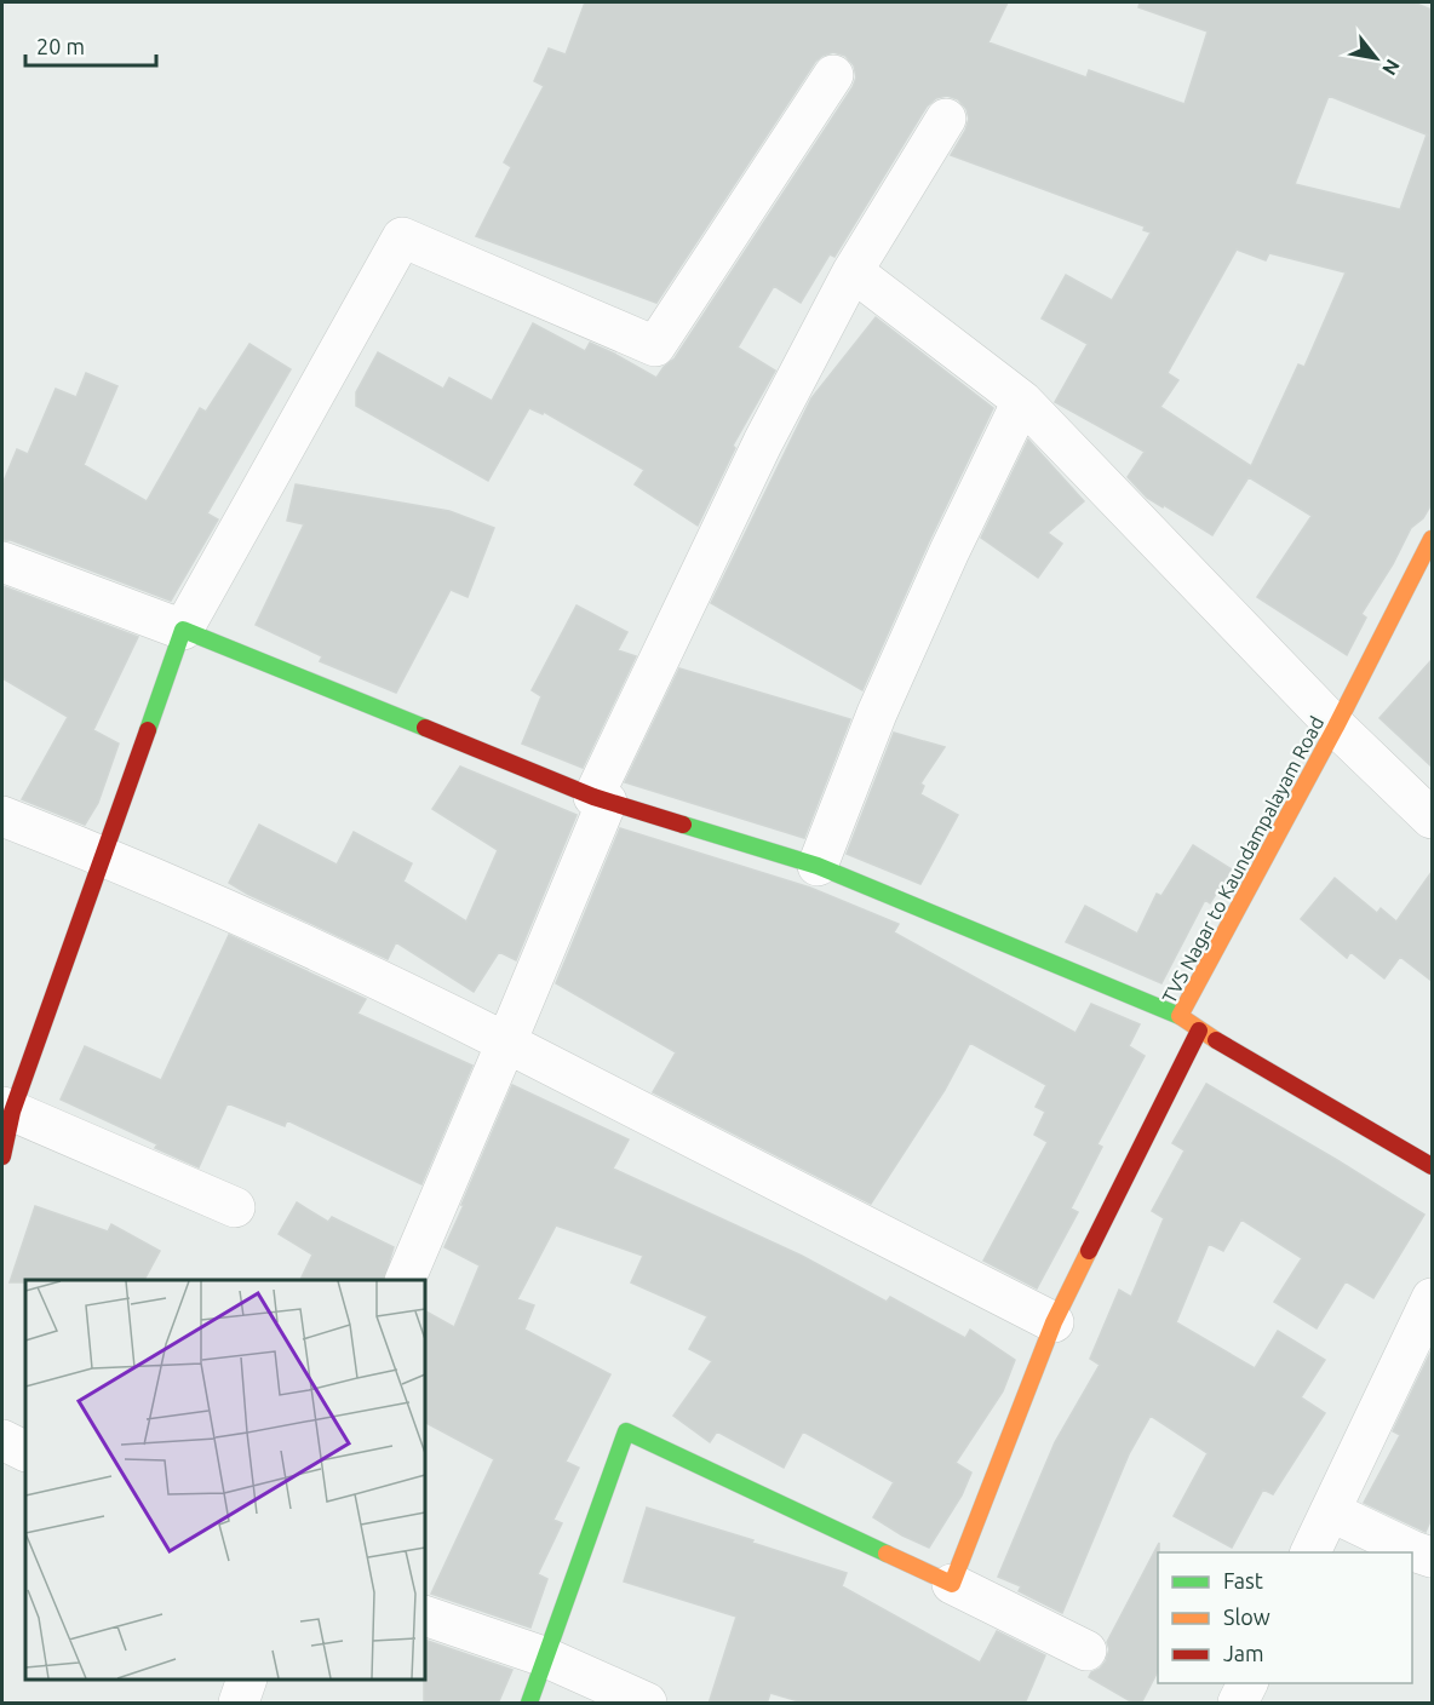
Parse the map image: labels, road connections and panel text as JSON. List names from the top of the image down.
{
  "streets": {
    "street": ["TVS Nagar to Kaundampalayam Road"]
  },
  "legend": ["Fast", "Slow", "Jam"],
  "scale_bar": "20 m",
  "north": "bottom right"
}
